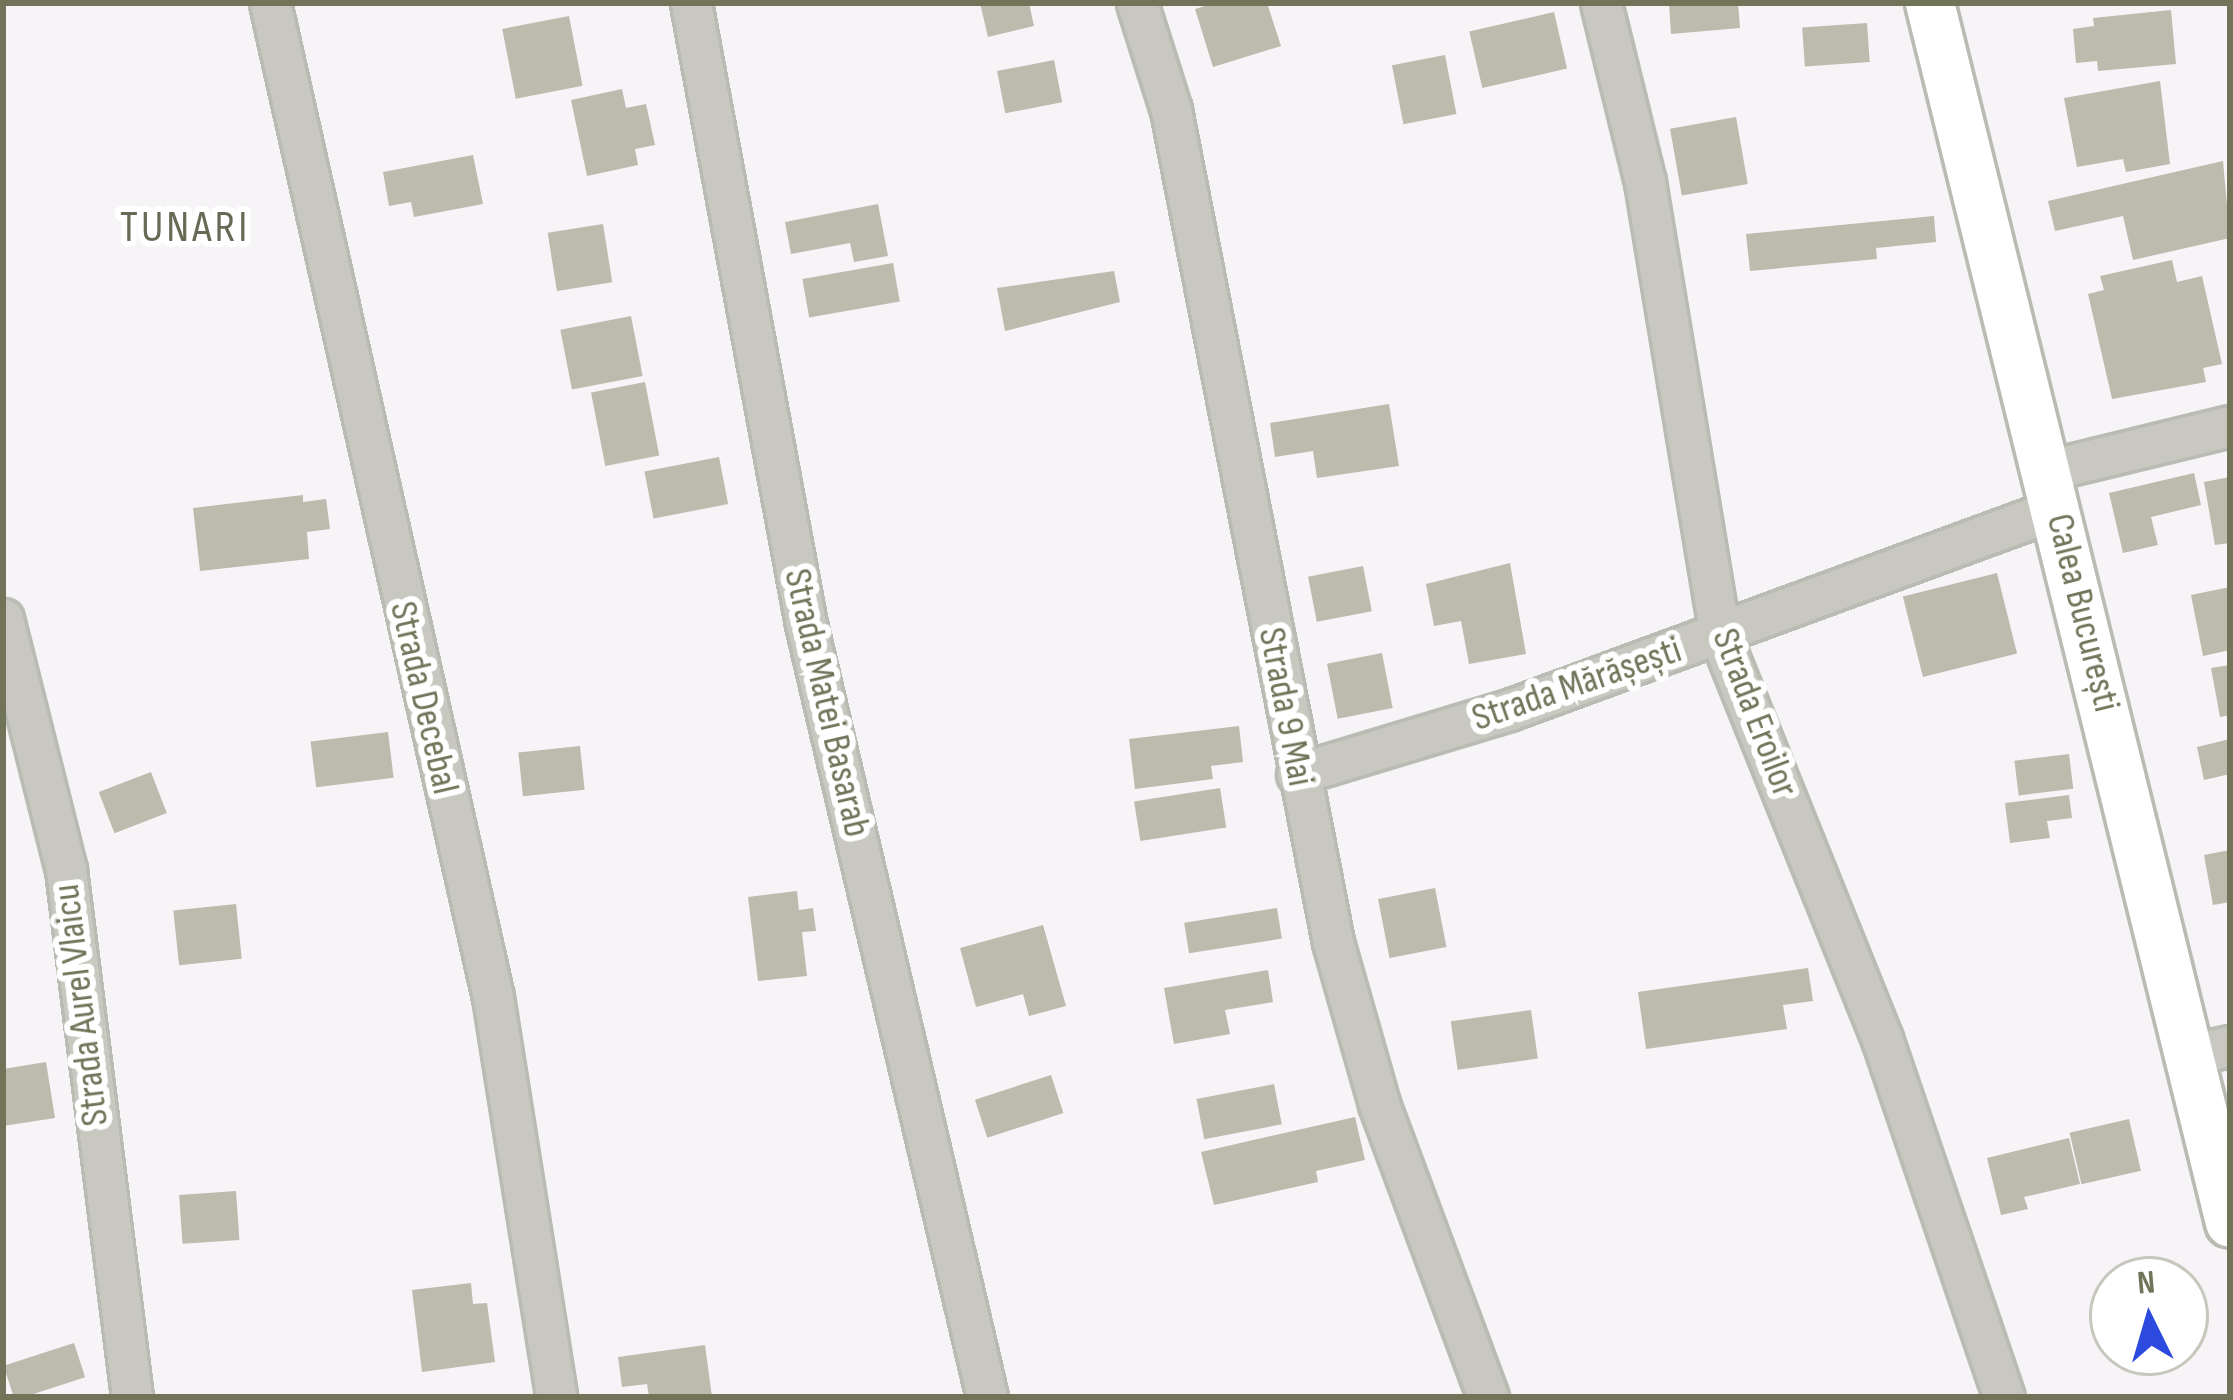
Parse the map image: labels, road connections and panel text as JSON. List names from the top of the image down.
{
  "streets": {
    "main road": ["Calea București"],
    "street": [
      "Strada Mărășești",
      "Strada Decebal",
      "Strada Matei Basarab",
      "Strada 9 Mai",
      "Strada Eroilor",
      "Strada Aurel Vlaicu"
    ]
  },
  "crossings": [
    ["Calea București", "Strada Mărășești"],
    ["Strada Mărășești", "Strada 9 Mai"],
    ["Strada Mărășești", "Strada Eroilor"]
  ],
  "districts": ["TUNARI"],
  "north": "top"
}
